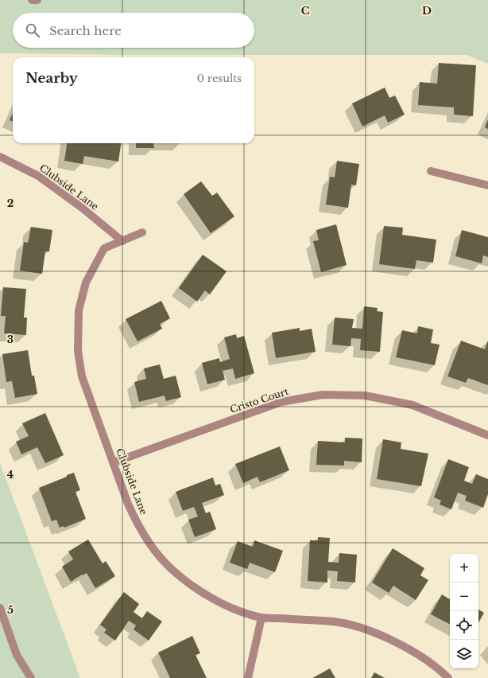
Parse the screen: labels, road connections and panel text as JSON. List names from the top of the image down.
{
  "streets": {
    "street": ["Clubside Lane", "Cristo Court"]
  },
  "crossings": [
    ["Clubside Lane", "Cristo Court"]
  ],
  "page": {
    "search": "Search here",
    "heading": ["Nearby", "0 results"],
    "map_buttons": ["+", "−"]
  },
  "grid": {
    "columns": ["C", "D"],
    "rows": [
      "2",
      "3",
      "4",
      "5"
    ]
  }
}
